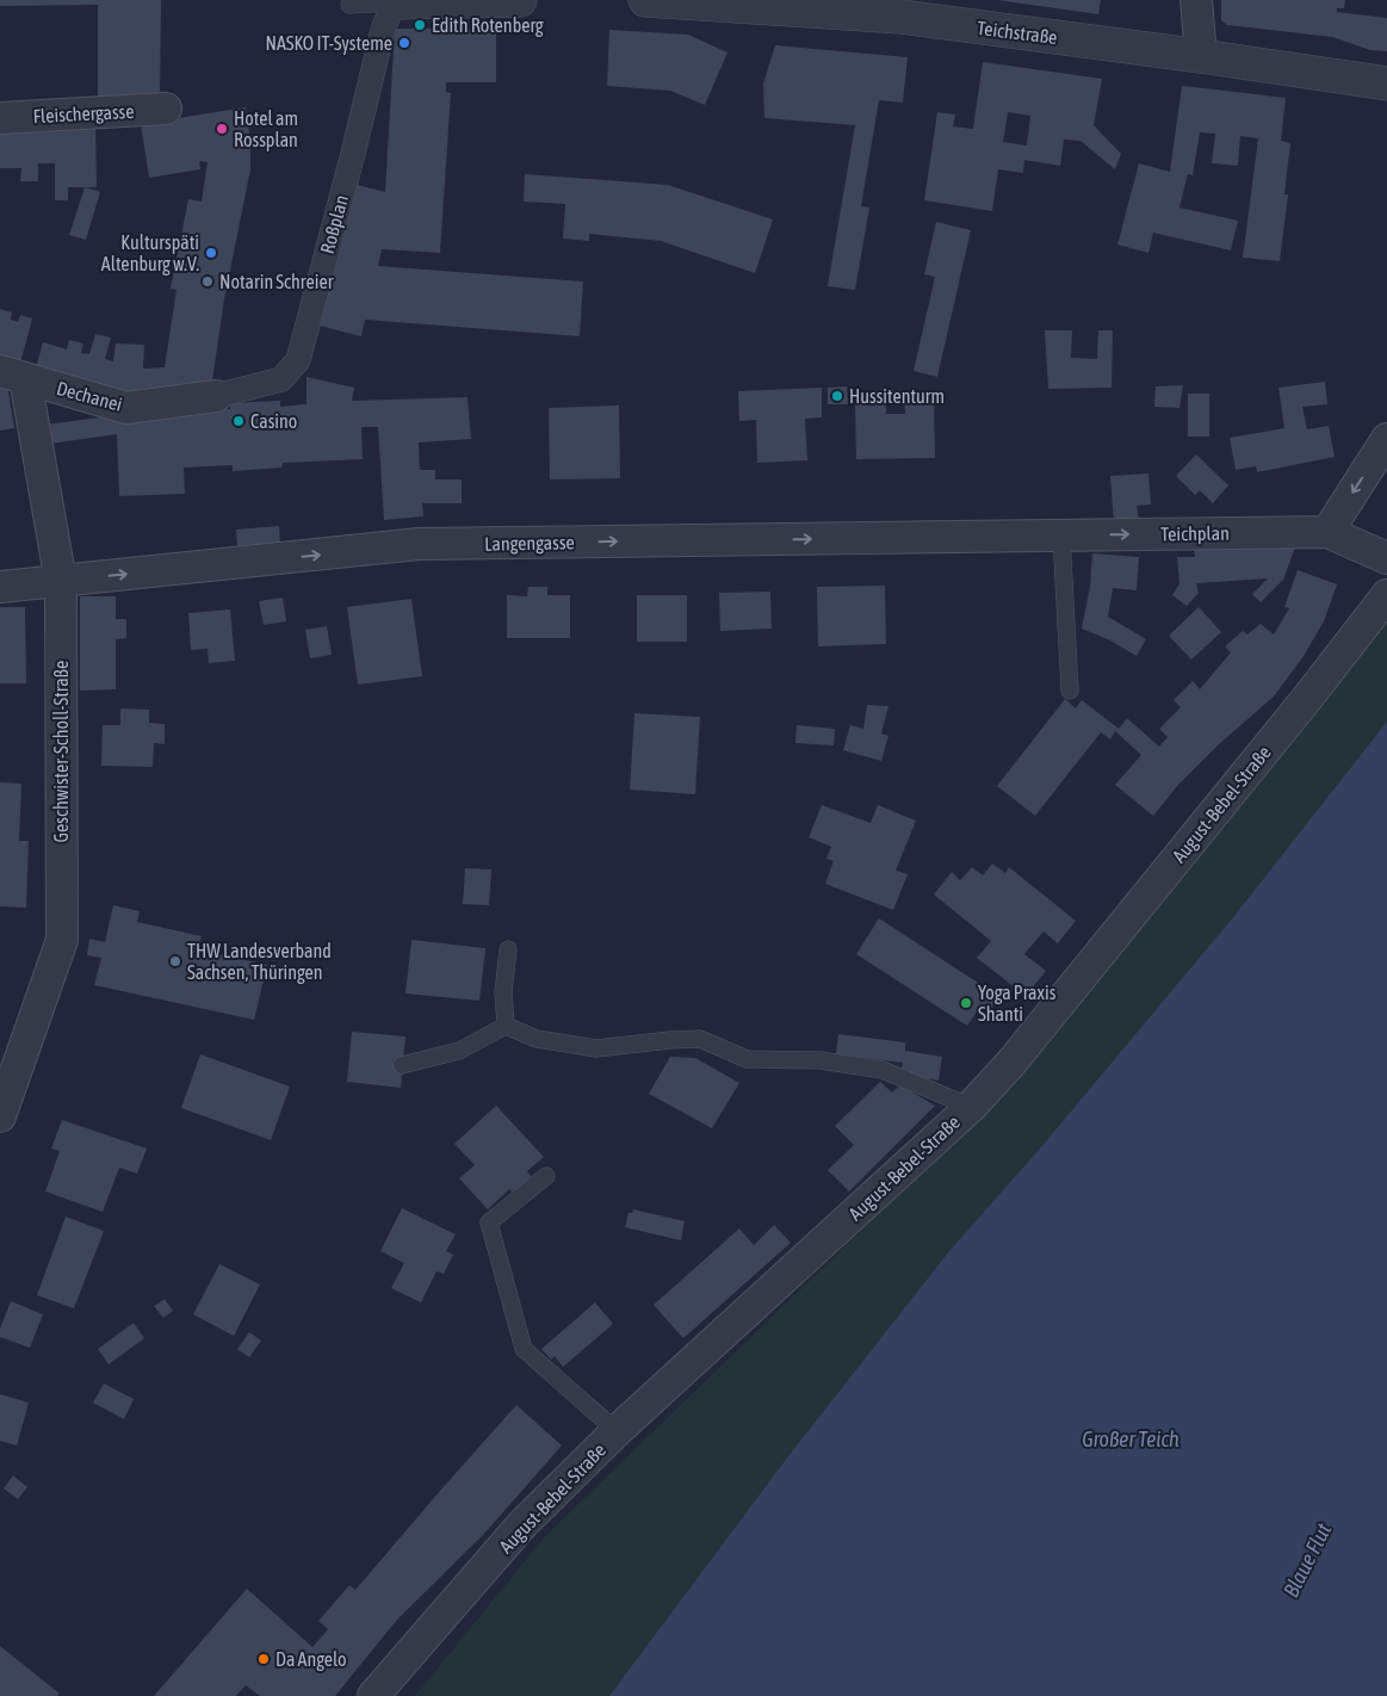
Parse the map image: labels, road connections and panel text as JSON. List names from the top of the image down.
{
  "streets": {
    "street": [
      "Teichstraße",
      "Fleischergasse",
      "Roßplan",
      "Dechanei",
      "Teichplan",
      "Langengasse",
      "Geschwister-Scholl-Straße",
      "August-Bebel-Straße"
    ]
  },
  "crossings": [
    ["Roßplan", "Dechanei"],
    ["Dechanei", "Geschwister-Scholl-Straße"],
    ["Teichplan", "Langengasse"],
    ["Langengasse", "Geschwister-Scholl-Straße"]
  ],
  "one_way": ["Teichplan", "Langengasse"],
  "water": ["Großer Teich", "Blaue Flut"],
  "places": [
    "Edith Rotenberg",
    "NASKO IT-Systeme",
    "Hotel am Rossplan",
    "Kulturspäti Altenburg w.V.",
    "Notarin Schreier",
    "Hussitenturm",
    "Casino",
    "THW Landesverband Sachsen, Thüringen",
    "Yoga Praxis Shanti",
    "Da Angelo"
  ]
}
